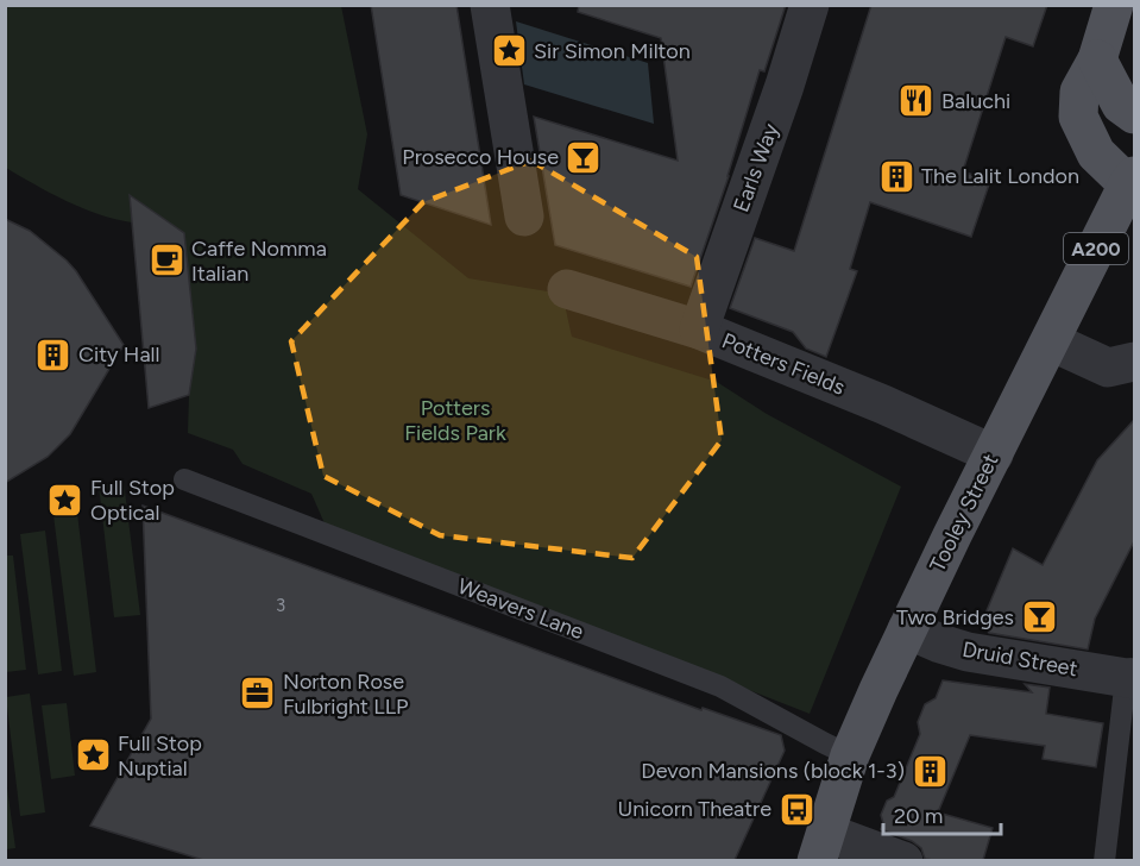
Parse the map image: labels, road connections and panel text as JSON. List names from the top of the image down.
{
  "streets": {
    "main road": ["A200", "Tooley Street"],
    "street": ["Earls Way", "Potters Fields", "Druid Street"],
    "lane": ["Weavers Lane"]
  },
  "crossings": [
    ["Earls Way", "Potters Fields"],
    ["A200", "Tooley Street"],
    ["Potters Fields", "Tooley Street"],
    ["Tooley Street", "Weavers Lane"],
    ["Tooley Street", "Druid Street"]
  ],
  "parks": ["Potters Fields Park"],
  "places": {
    "place": ["Sir Simon Milton", "Full Stop Optical", "Full Stop Nuptial"],
    "restaurant": ["Baluchi"],
    "bar": ["Prosecco House", "Two Bridges"],
    "building": ["The Lalit London", "City Hall", "Devon Mansions (block 1-3)"],
    "cafe": ["Caffe Nomma Italian"],
    "office": ["Norton Rose Fulbright LLP"],
    "bus stop": ["Unicorn Theatre"]
  },
  "house_numbers": ["3"],
  "scale_bar": "20 m"
}
